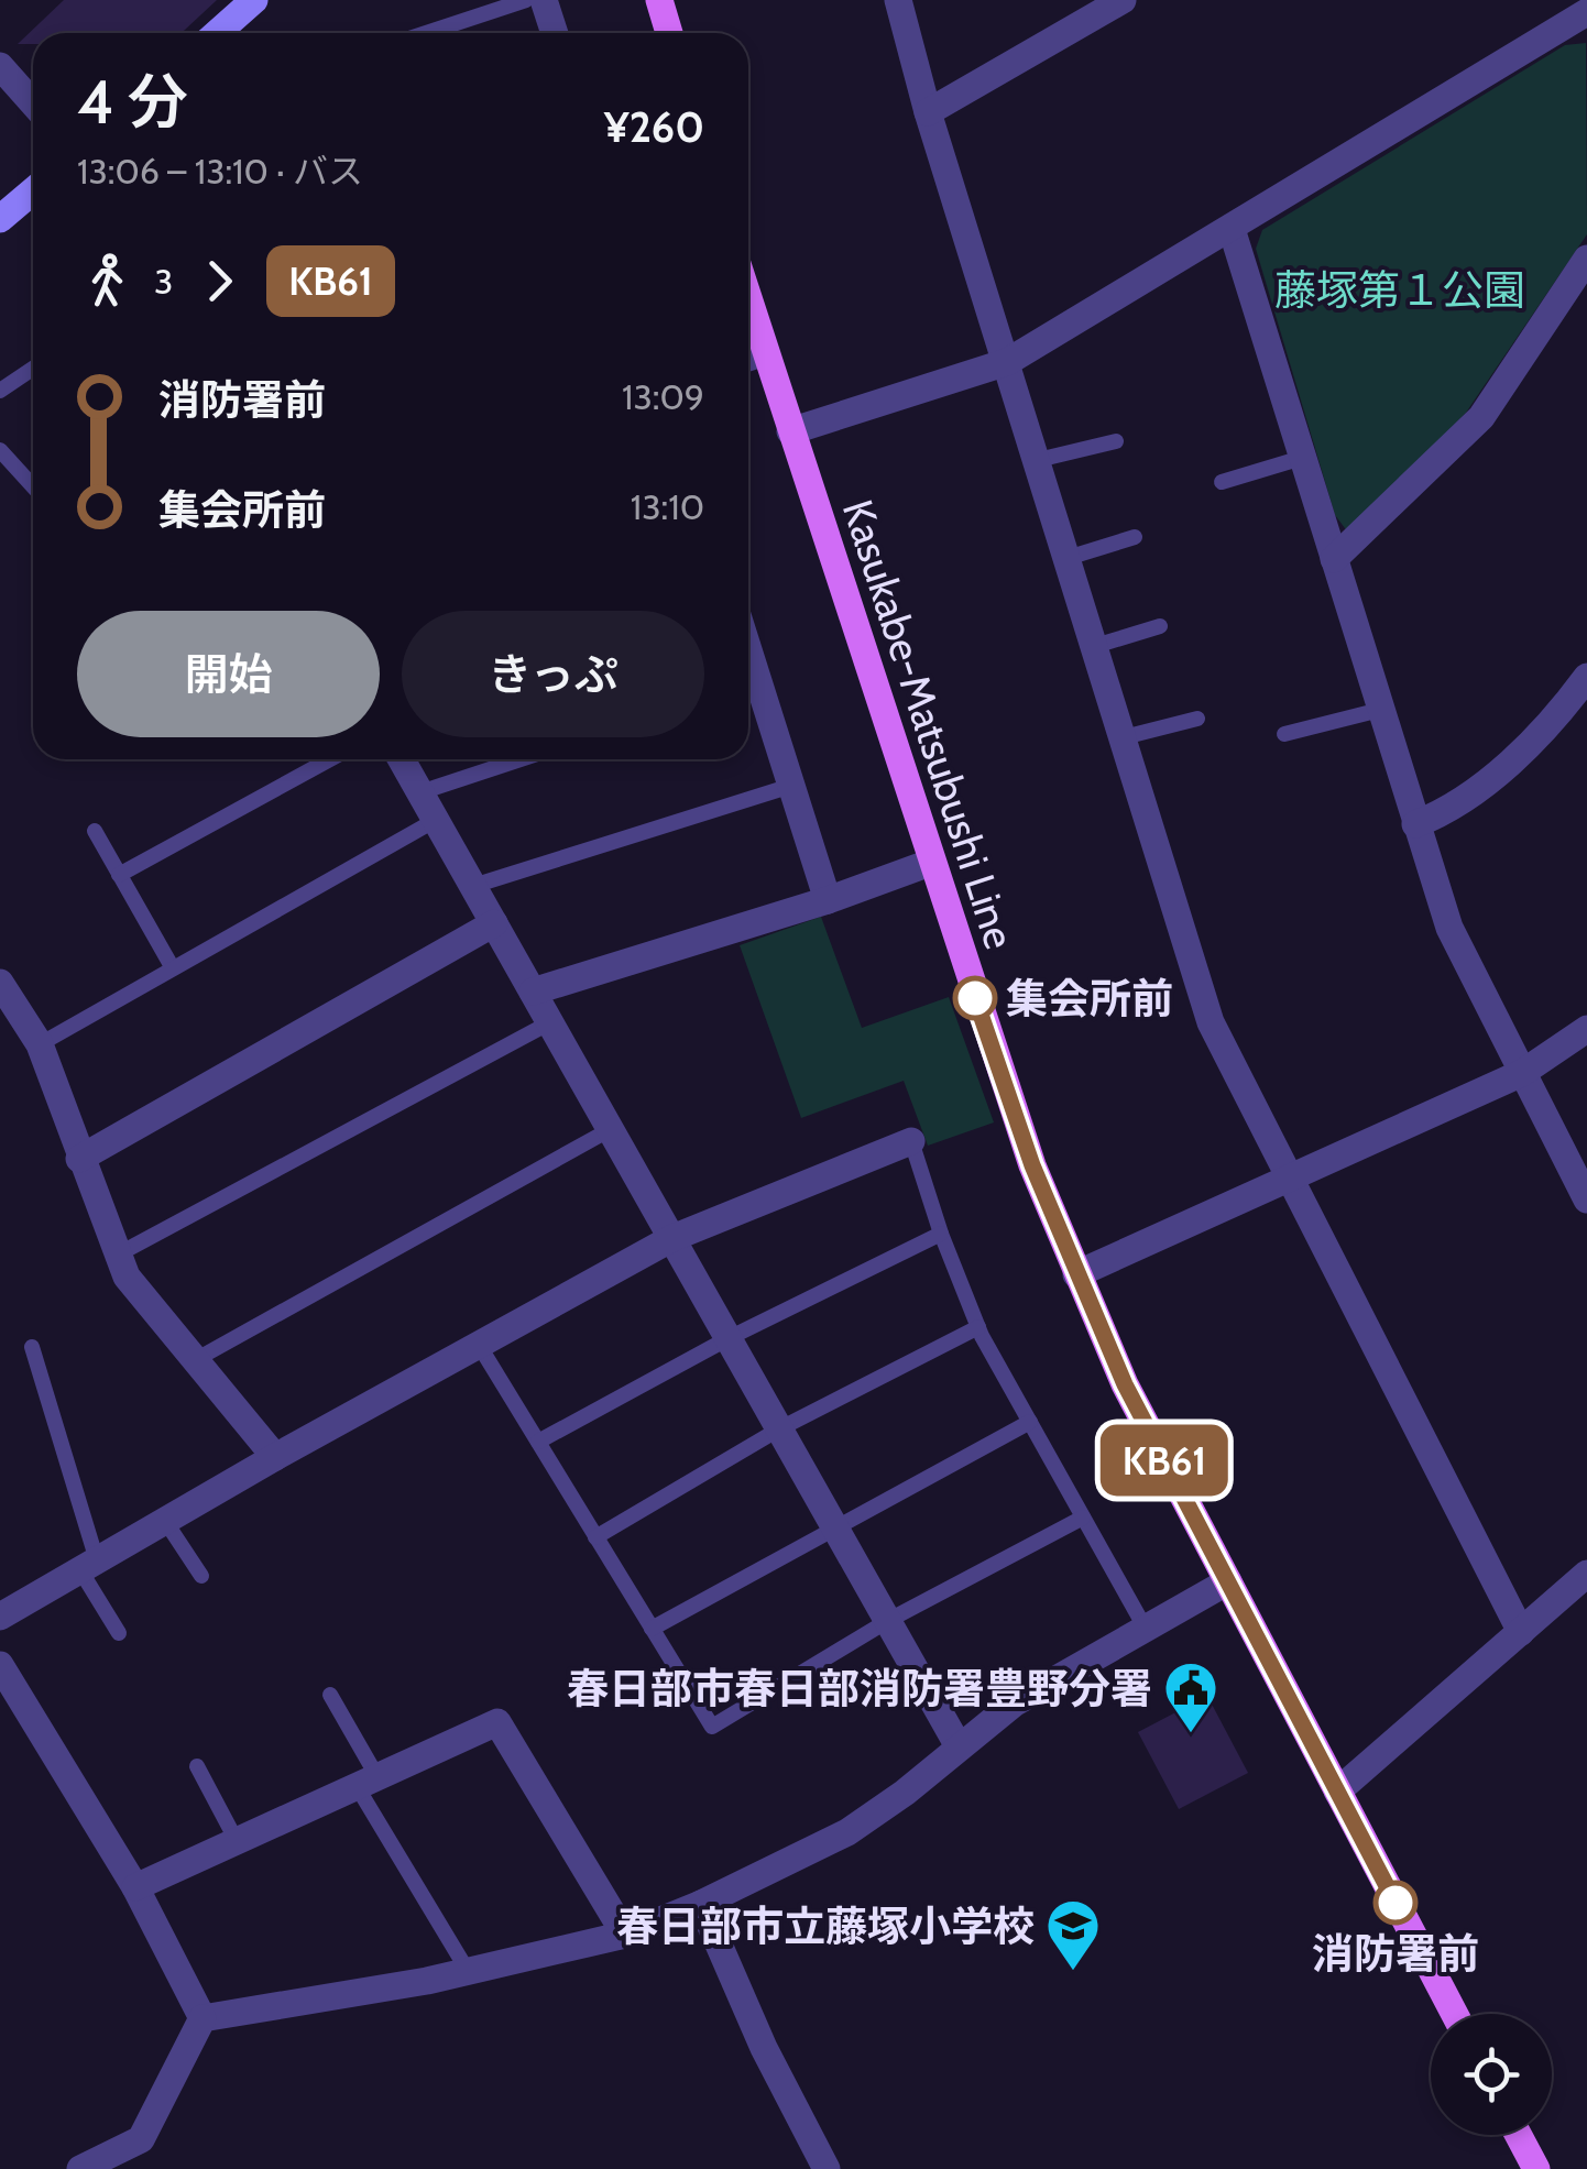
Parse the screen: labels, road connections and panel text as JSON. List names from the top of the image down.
{
  "streets": {
    "main road": ["Kasukabe-Matsubushi Line"]
  },
  "parks": ["藤塚第１公園"],
  "places": {
    "other": ["集会所前", "消防署前"],
    "public building": ["春日部市春日部消防署豊野分署"],
    "school or university": ["春日部市立藤塚小学校"]
  },
  "lines": ["bus line KB61"],
  "page": {
    "on_map": "KB61",
    "heading": ["4 分", "13:06 – 13:10 · バス", "¥260"],
    "legs": ["3", "KB61"],
    "list": [
      {
        "name": "消防署前",
        "value": "13:09"
      },
      {
        "name": "集会所前",
        "value": "13:10"
      }
    ],
    "buttons": ["開始", "きっぷ"]
  }
}
